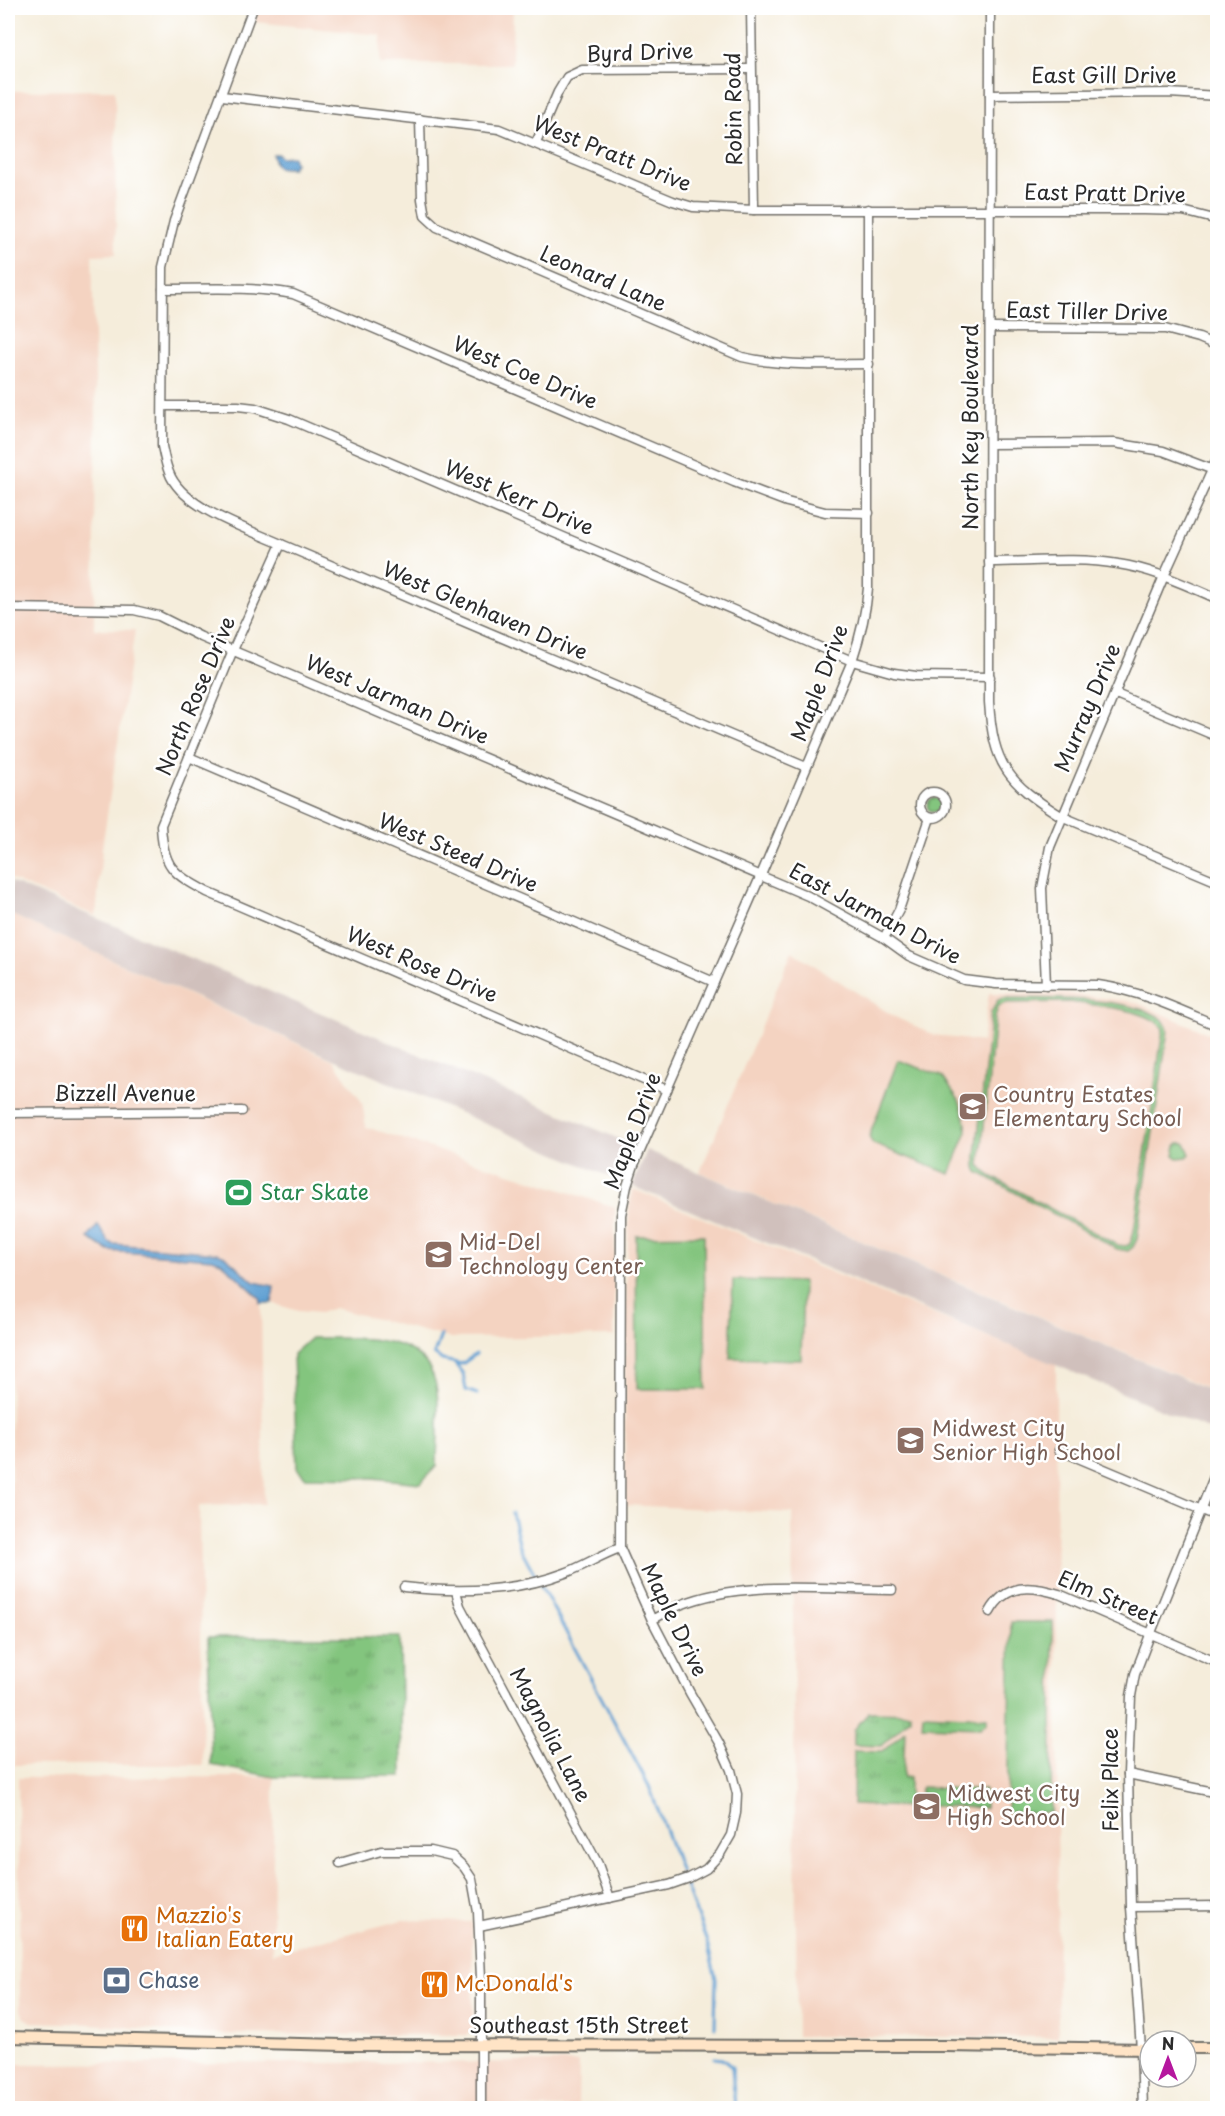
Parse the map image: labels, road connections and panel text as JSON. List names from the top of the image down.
{
  "streets": {
    "main road": ["Southeast 15th Street"],
    "street": [
      "Byrd Drive",
      "East Gill Drive",
      "Robin Road",
      "West Pratt Drive",
      "East Pratt Drive",
      "Leonard Lane",
      "East Tiller Drive",
      "West Coe Drive",
      "North Key Boulevard",
      "West Kerr Drive",
      "West Glenhaven Drive",
      "Maple Drive",
      "North Rose Drive",
      "West Jarman Drive",
      "Murray Drive",
      "West Steed Drive",
      "East Jarman Drive",
      "West Rose Drive",
      "Bizzell Avenue",
      "Elm Street",
      "Magnolia Lane",
      "Felix Place"
    ]
  },
  "crossings": [
    ["Byrd Drive", "Robin Road"],
    ["Byrd Drive", "West Pratt Drive"],
    ["East Gill Drive", "North Key Boulevard"],
    ["Robin Road", "West Pratt Drive"],
    ["West Pratt Drive", "East Pratt Drive"],
    ["West Pratt Drive", "Leonard Lane"],
    ["West Pratt Drive", "North Key Boulevard"],
    ["West Pratt Drive", "Maple Drive"],
    ["East Pratt Drive", "North Key Boulevard"],
    ["Leonard Lane", "Maple Drive"],
    ["East Tiller Drive", "North Key Boulevard"],
    ["West Coe Drive", "Maple Drive"],
    ["North Key Boulevard", "West Kerr Drive"],
    ["North Key Boulevard", "Murray Drive"],
    ["West Kerr Drive", "West Glenhaven Drive"],
    ["West Kerr Drive", "Maple Drive"],
    ["West Glenhaven Drive", "Maple Drive"],
    ["West Glenhaven Drive", "North Rose Drive"],
    ["Maple Drive", "West Jarman Drive"],
    ["Maple Drive", "West Steed Drive"],
    ["Maple Drive", "East Jarman Drive"],
    ["Maple Drive", "West Rose Drive"],
    ["Maple Drive", "Magnolia Lane"],
    ["North Rose Drive", "West Jarman Drive"],
    ["North Rose Drive", "West Steed Drive"],
    ["North Rose Drive", "West Rose Drive"],
    ["West Jarman Drive", "East Jarman Drive"],
    ["Murray Drive", "East Jarman Drive"],
    ["Elm Street", "Felix Place"]
  ],
  "places": {
    "school or university": [
      "Country Estates Elementary School",
      "Mid-Del Technology Center",
      "Midwest City Senior High School",
      "Midwest City High School"
    ],
    "sports": ["Star Skate"],
    "restaurant": ["Mazzio's Italian Eatery", "McDonald's"],
    "bank": ["Chase"]
  },
  "north": "top"
}
